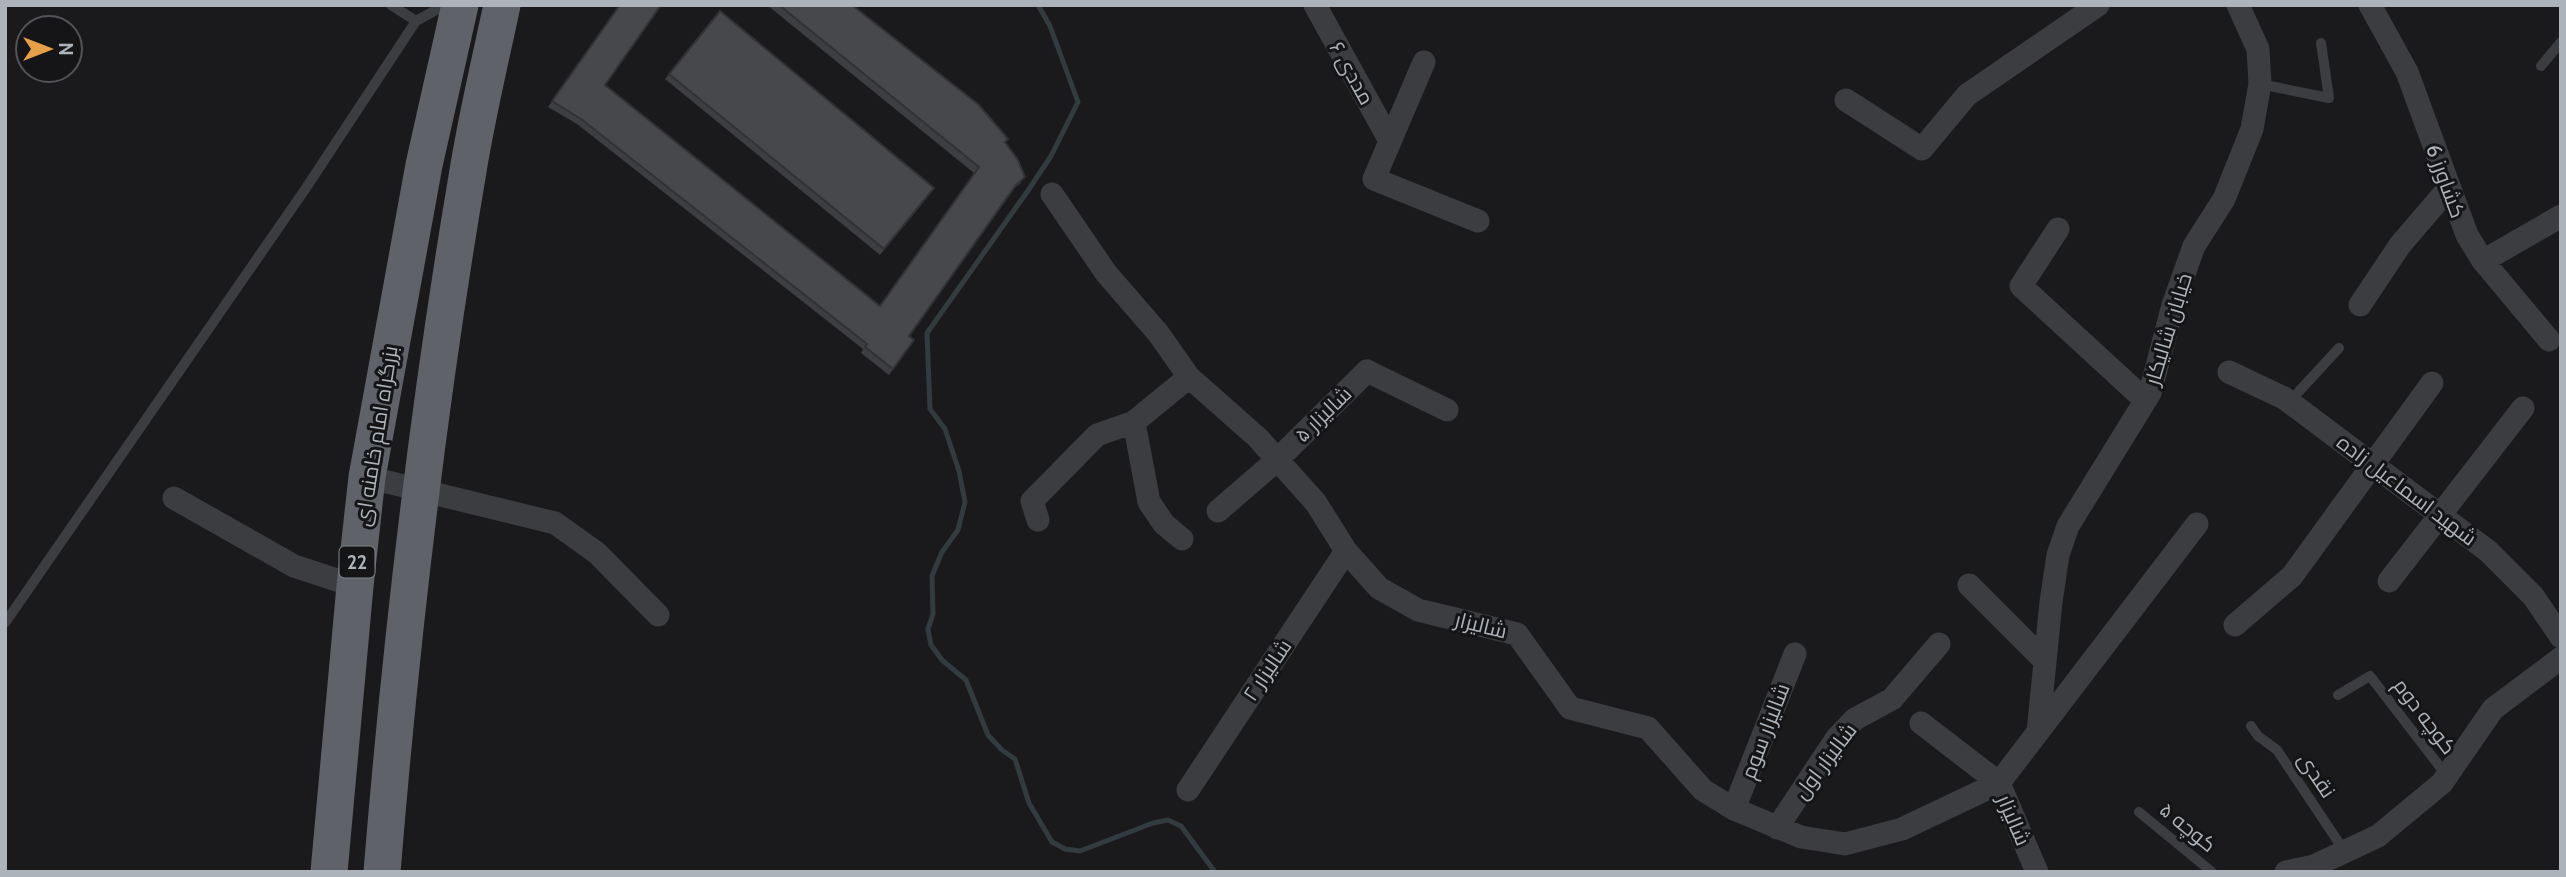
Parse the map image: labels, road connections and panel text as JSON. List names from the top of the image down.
{
  "streets": {
    "highway": ["بزرگراه امام خامنه ای", "22"],
    "street": [
      "مددی ۶",
      "کشاورز 6",
      "خیابان شالیکار",
      "شالیزار ۵",
      "شهید اسماعیل زاده",
      "شالیزار",
      "شالیزار ۲",
      "شالیزار سوم",
      "شالیزار اول"
    ],
    "lane": ["کوچه دوم", "نقدی", "کوچه ۵"]
  },
  "crossings": [
    ["شالیزار ۵", "شالیزار"],
    ["شالیزار", "شالیزار ۲"],
    ["شالیزار", "شالیزار سوم"],
    ["شالیزار", "شالیزار اول"]
  ],
  "north": "right"
}
